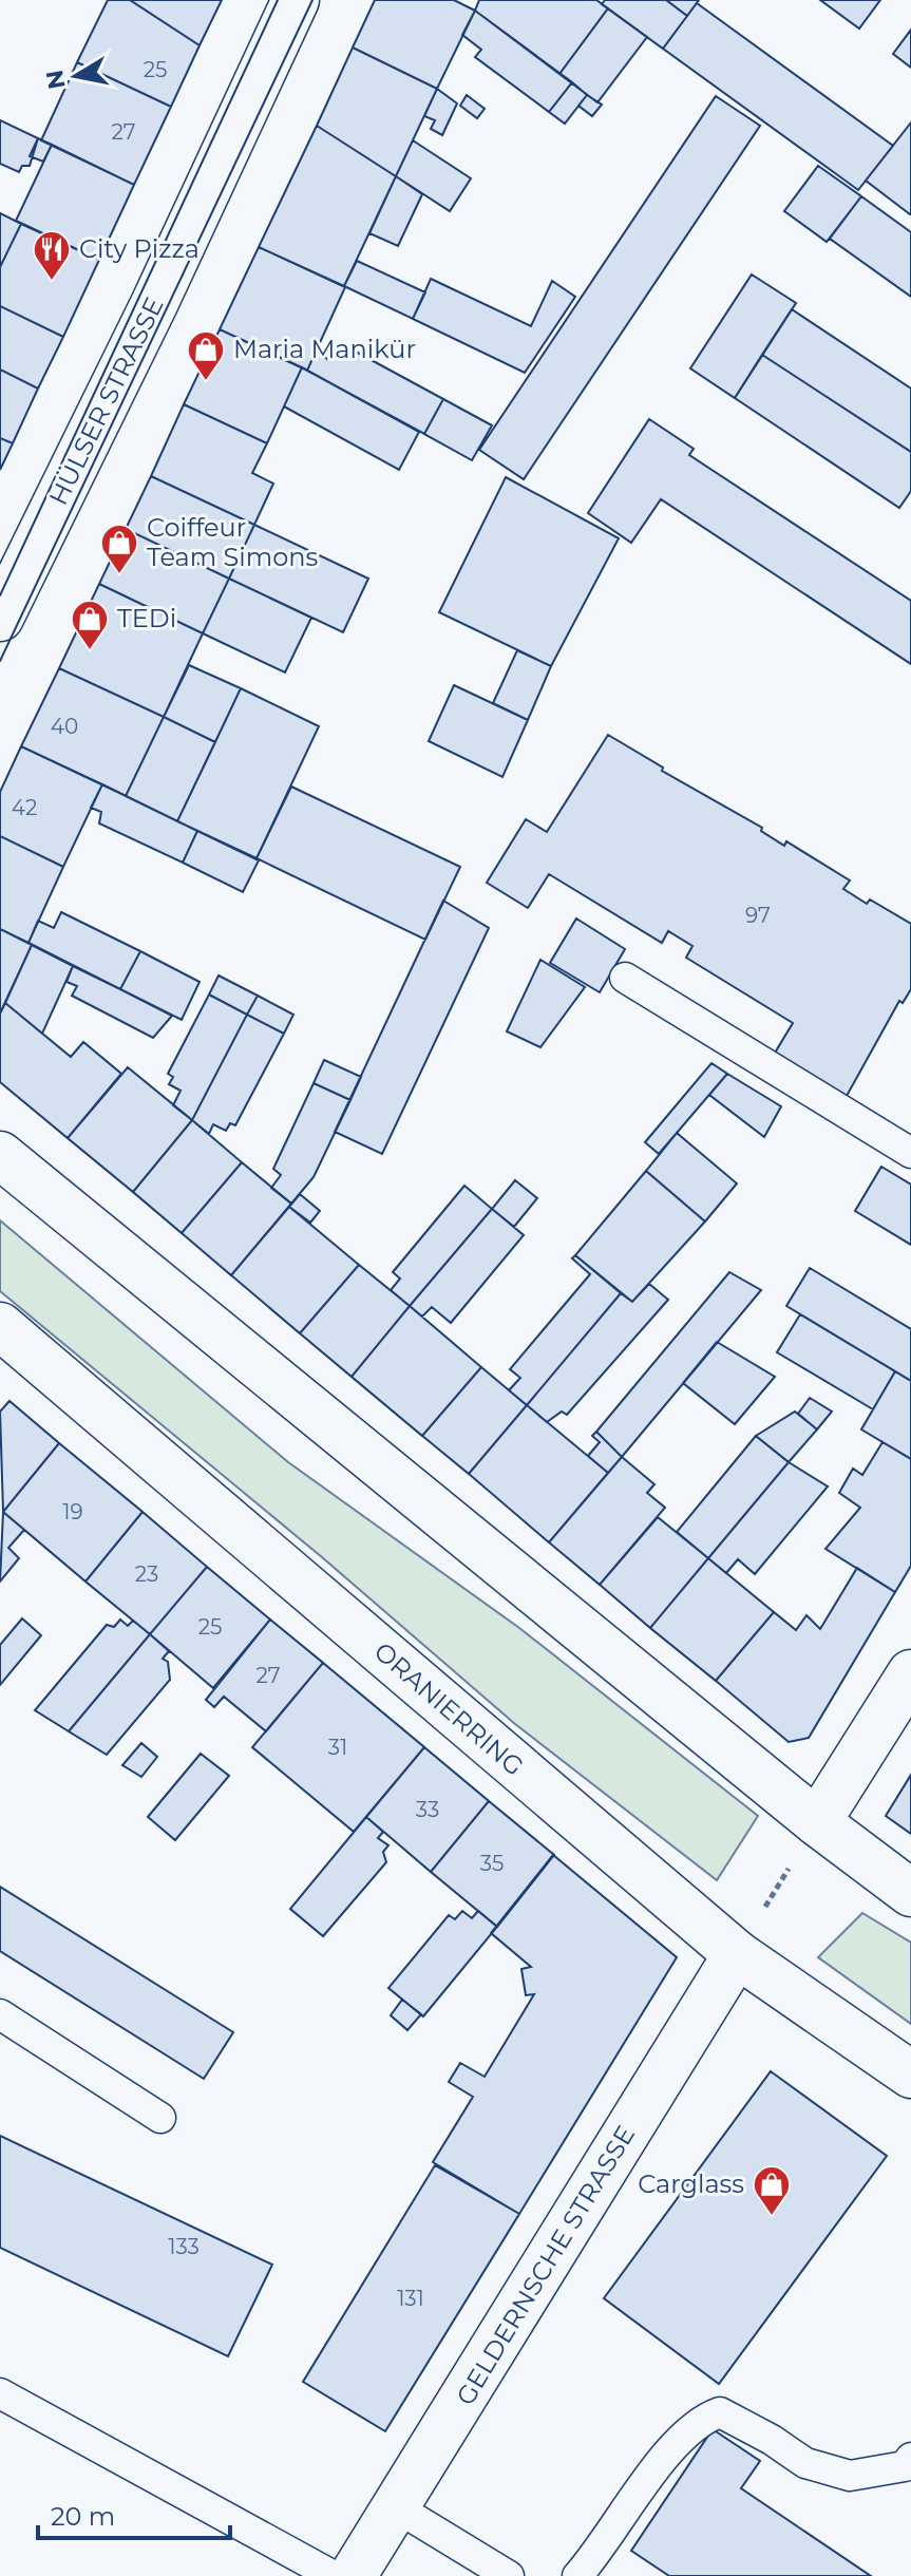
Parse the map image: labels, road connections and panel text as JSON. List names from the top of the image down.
{
  "streets": {
    "main road": ["HÜLSER STRASSE", "ORANIERRING", "GELDERNSCHE STRASSE"]
  },
  "crossings": [
    ["ORANIERRING", "GELDERNSCHE STRASSE"]
  ],
  "places": {
    "restaurant": ["City Pizza"],
    "shop": [
      "Maria Manikür",
      "Coiffeur Team Simons",
      "TEDi",
      "Carglass"
    ]
  },
  "house_numbers": [
    "25",
    "27",
    "40",
    "42",
    "97",
    "19",
    "23",
    "25",
    "27",
    "31",
    "33",
    "35",
    "133",
    "131"
  ],
  "scale_bar": "20 m",
  "north": "left"
}
